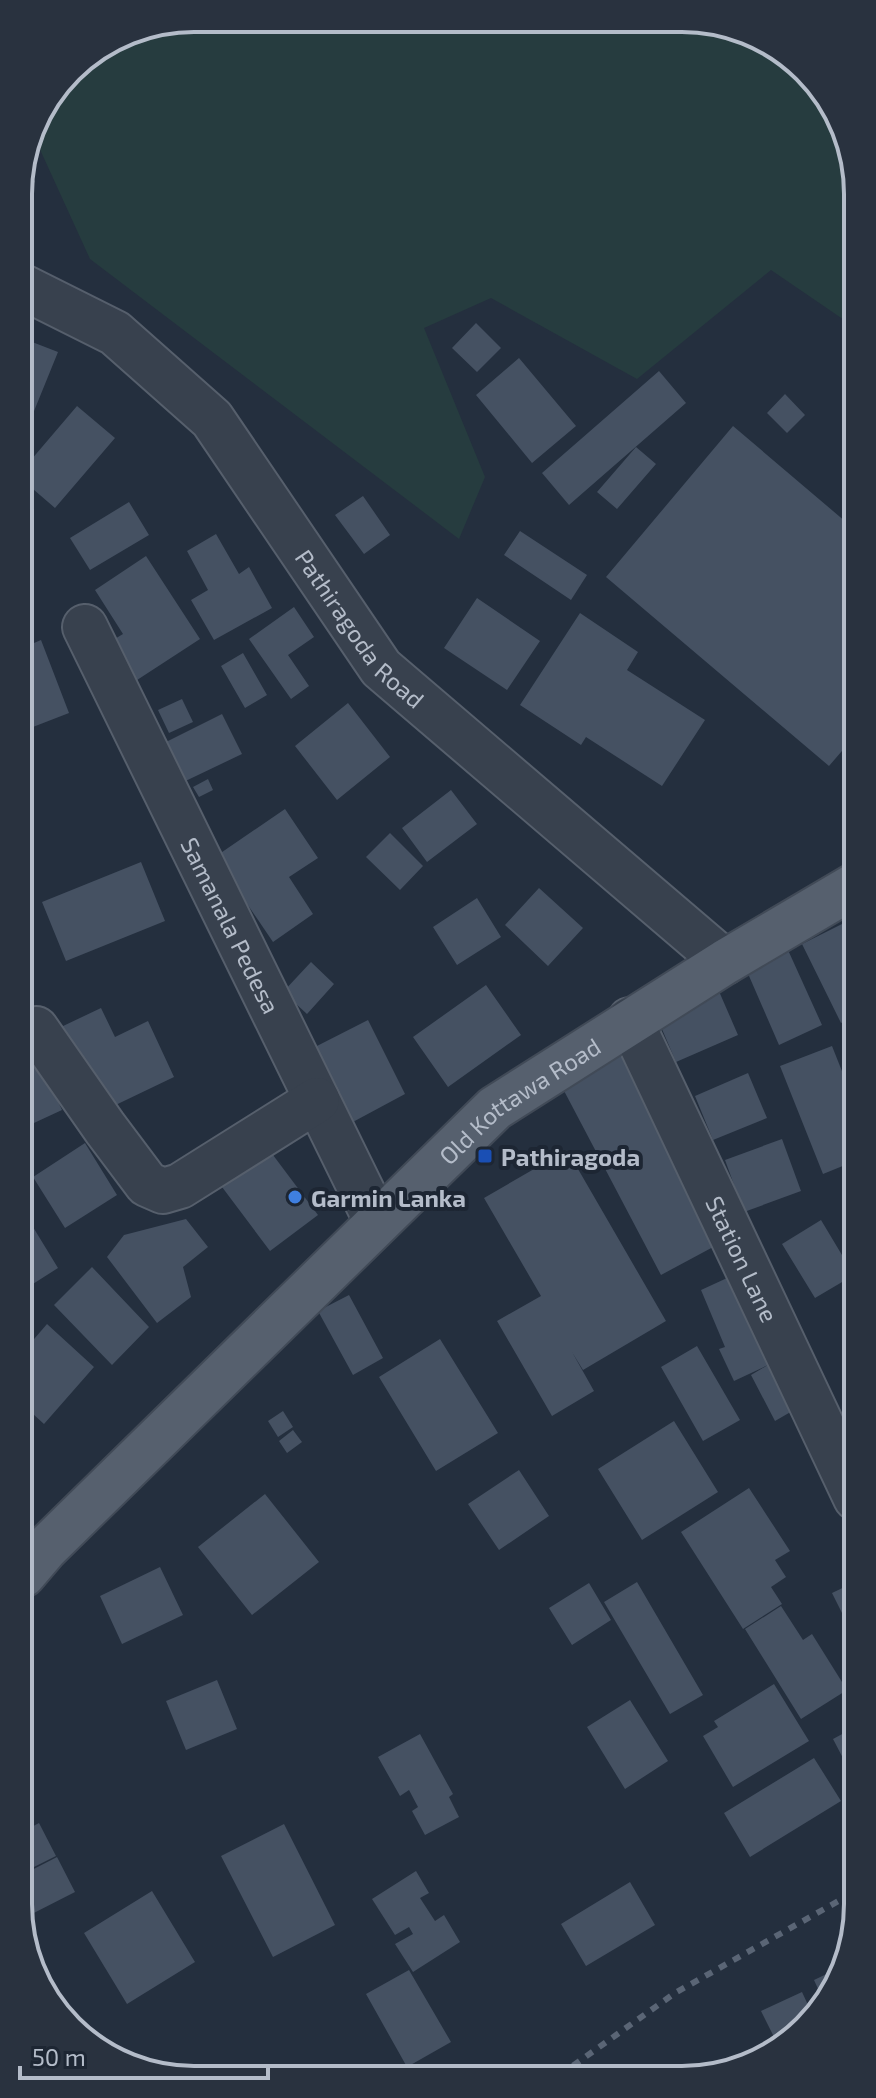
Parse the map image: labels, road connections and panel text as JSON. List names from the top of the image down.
{
  "streets": {
    "main road": ["Old Kottawa Road"],
    "street": ["Pathiragoda Road", "Samanala Pedesa", "Station Lane"]
  },
  "crossings": [
    ["Pathiragoda Road", "Old Kottawa Road"],
    ["Samanala Pedesa", "Old Kottawa Road"],
    ["Old Kottawa Road", "Station Lane"]
  ],
  "places": {
    "transit": ["Pathiragoda"],
    "other": ["Garmin Lanka"]
  },
  "scale_bar": "50 m"
}
